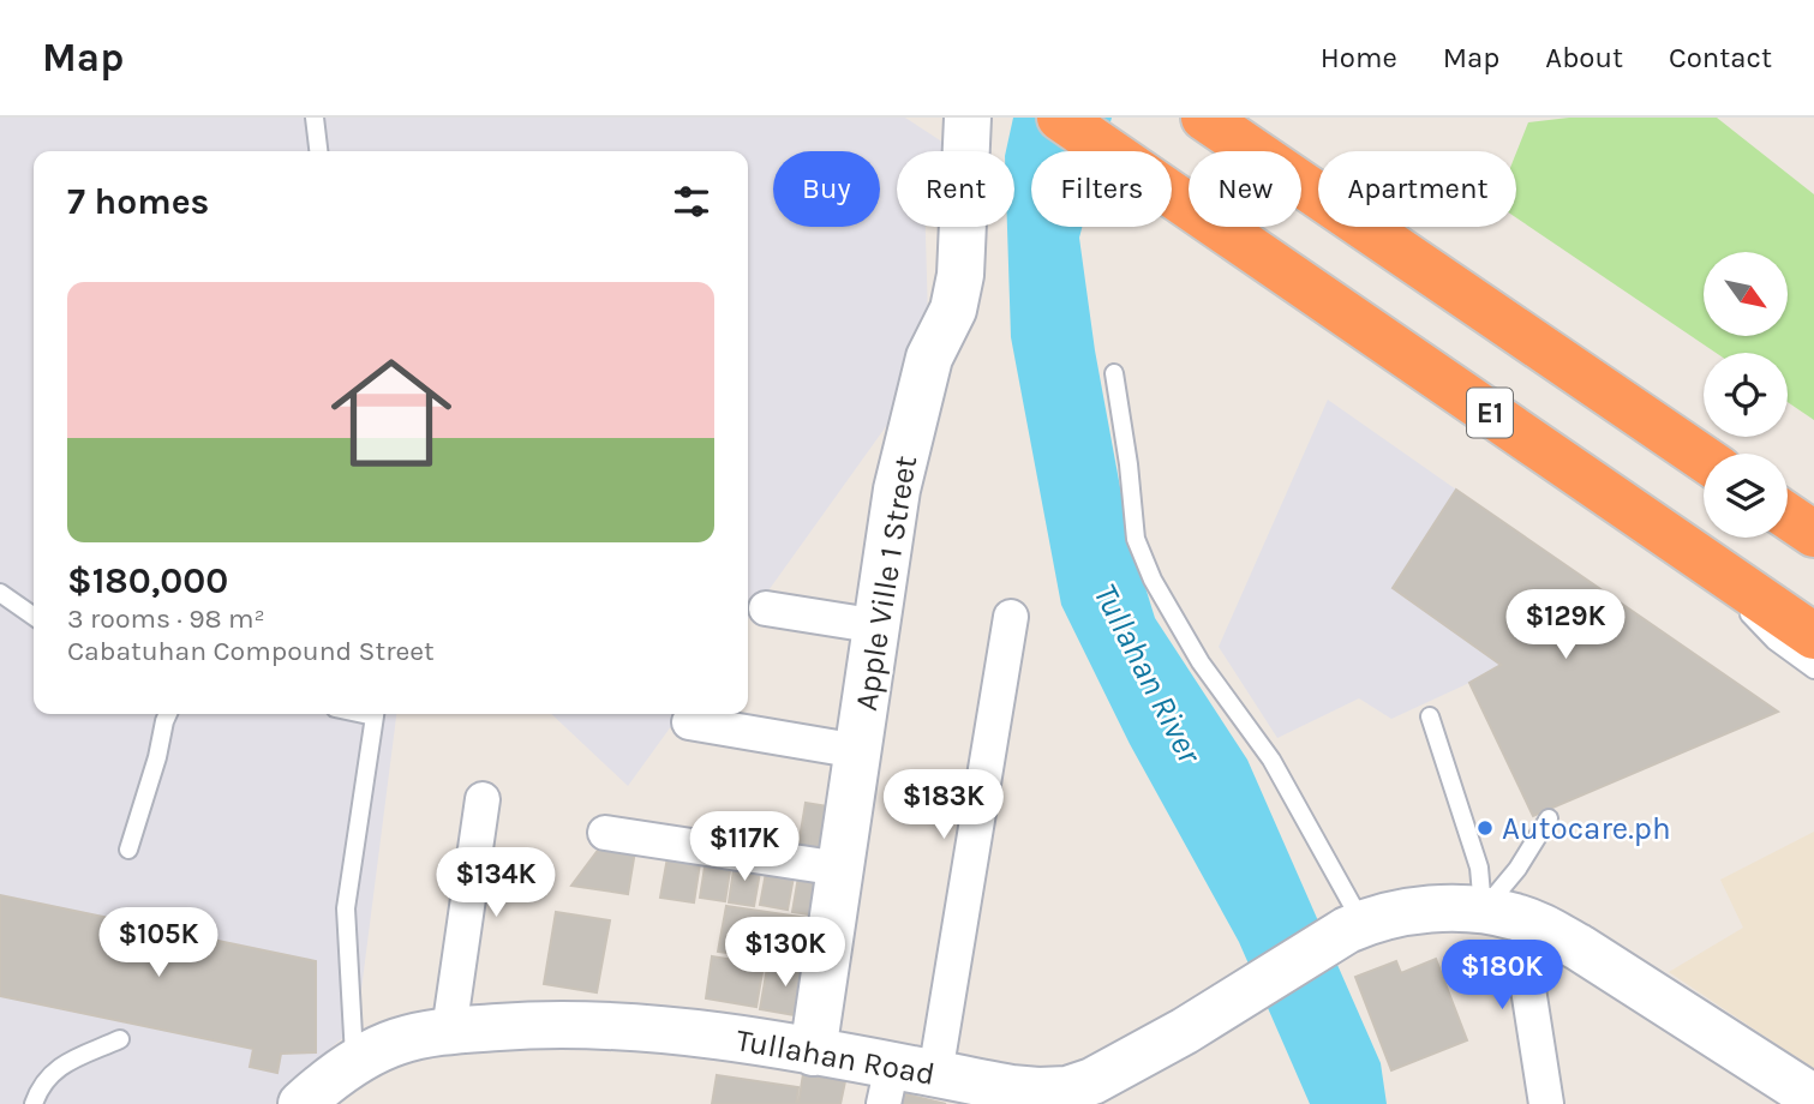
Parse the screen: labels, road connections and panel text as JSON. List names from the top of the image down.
{
  "streets": {
    "highway": ["E1"],
    "main road": ["Apple Ville 1 Street", "Tullahan Road"]
  },
  "crossings": [
    ["Apple Ville 1 Street", "Tullahan Road"]
  ],
  "water": ["Tullahan River"],
  "places": ["Autocare.ph"],
  "north": "bottom right",
  "page": {
    "header": "Map",
    "nav": [
      "Home",
      "Map",
      "About",
      "Contact"
    ],
    "chip": [
      "Buy",
      "Rent",
      "Filters",
      "New",
      "Apartment"
    ],
    "heading": "7 homes",
    "list": [
      {
        "name": "$180,000",
        "note": "3 rooms · 98 m² · Cabatuhan Compound Street"
      }
    ],
    "price": [
      "$129K",
      "$183K",
      "$117K",
      "$134K",
      "$105K",
      "$130K",
      "$180K"
    ]
  }
}
